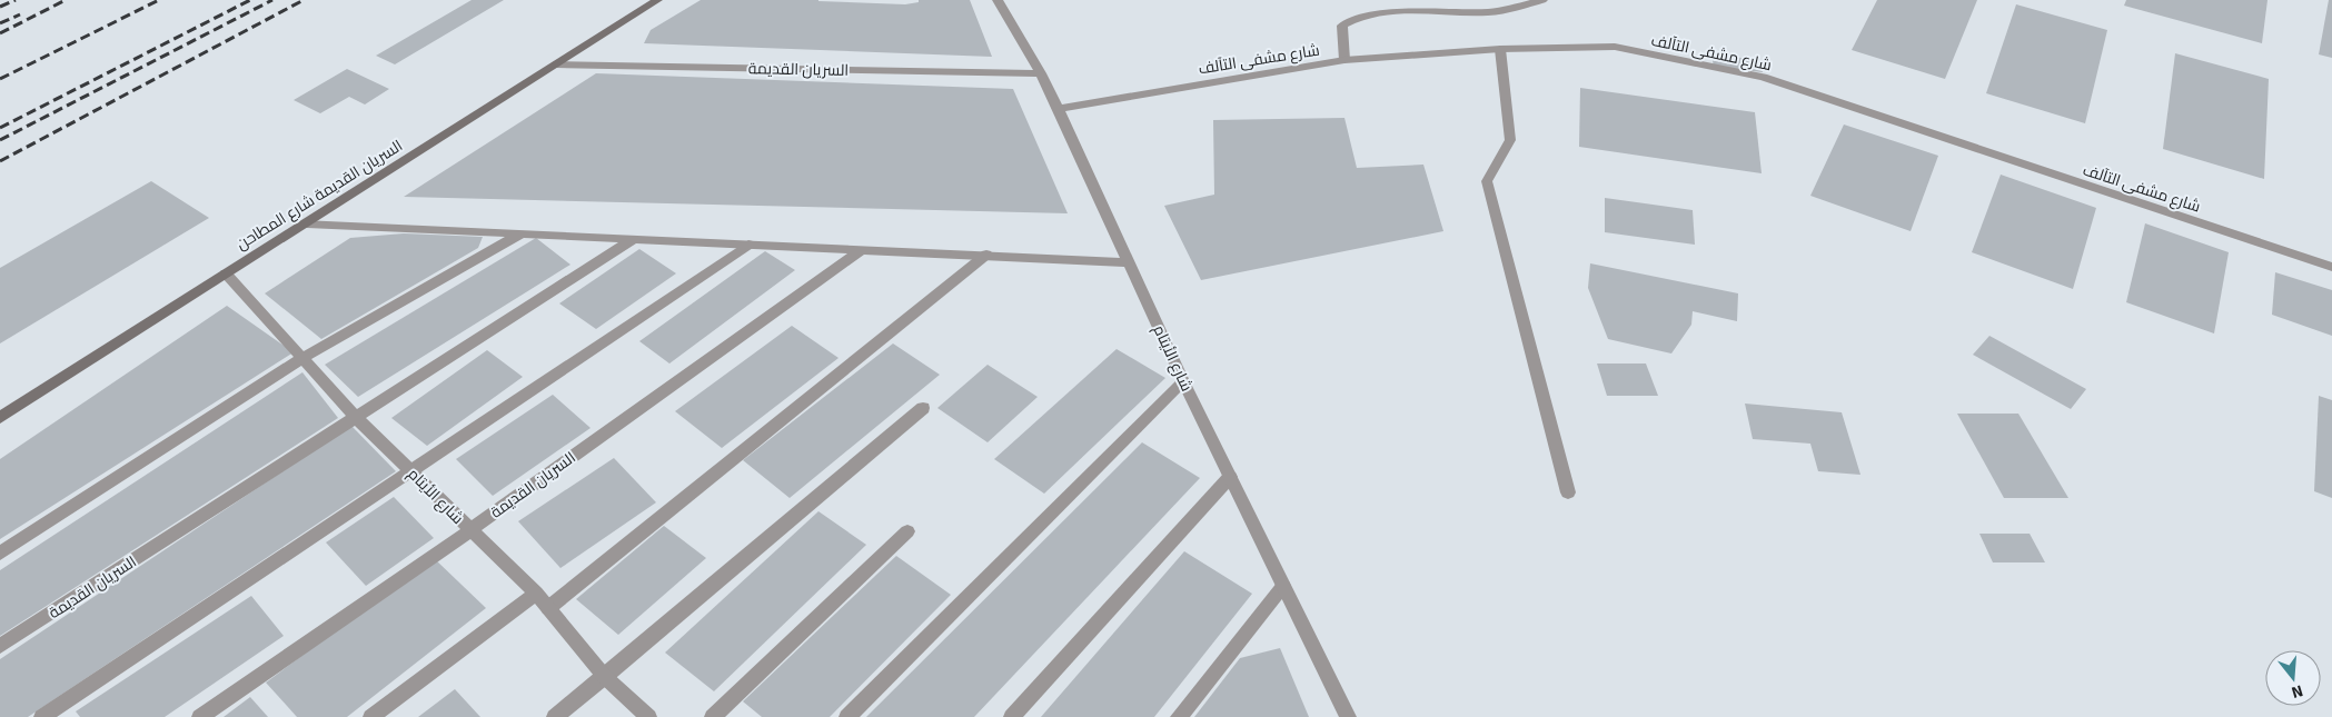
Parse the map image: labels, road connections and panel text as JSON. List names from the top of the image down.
{
  "streets": {
    "street": [
      "شارع مشفى التآلف",
      "السريان القديمة",
      "السريان القديمة شارع المطاحن",
      "شارع الأيتام"
    ]
  },
  "crossings": [
    ["شارع مشفى التآلف", "شارع الأيتام"],
    ["السريان القديمة", "السريان القديمة شارع المطاحن"],
    ["السريان القديمة", "شارع الأيتام"],
    ["السريان القديمة شارع المطاحن", "شارع الأيتام"]
  ],
  "north": "bottom"
}
